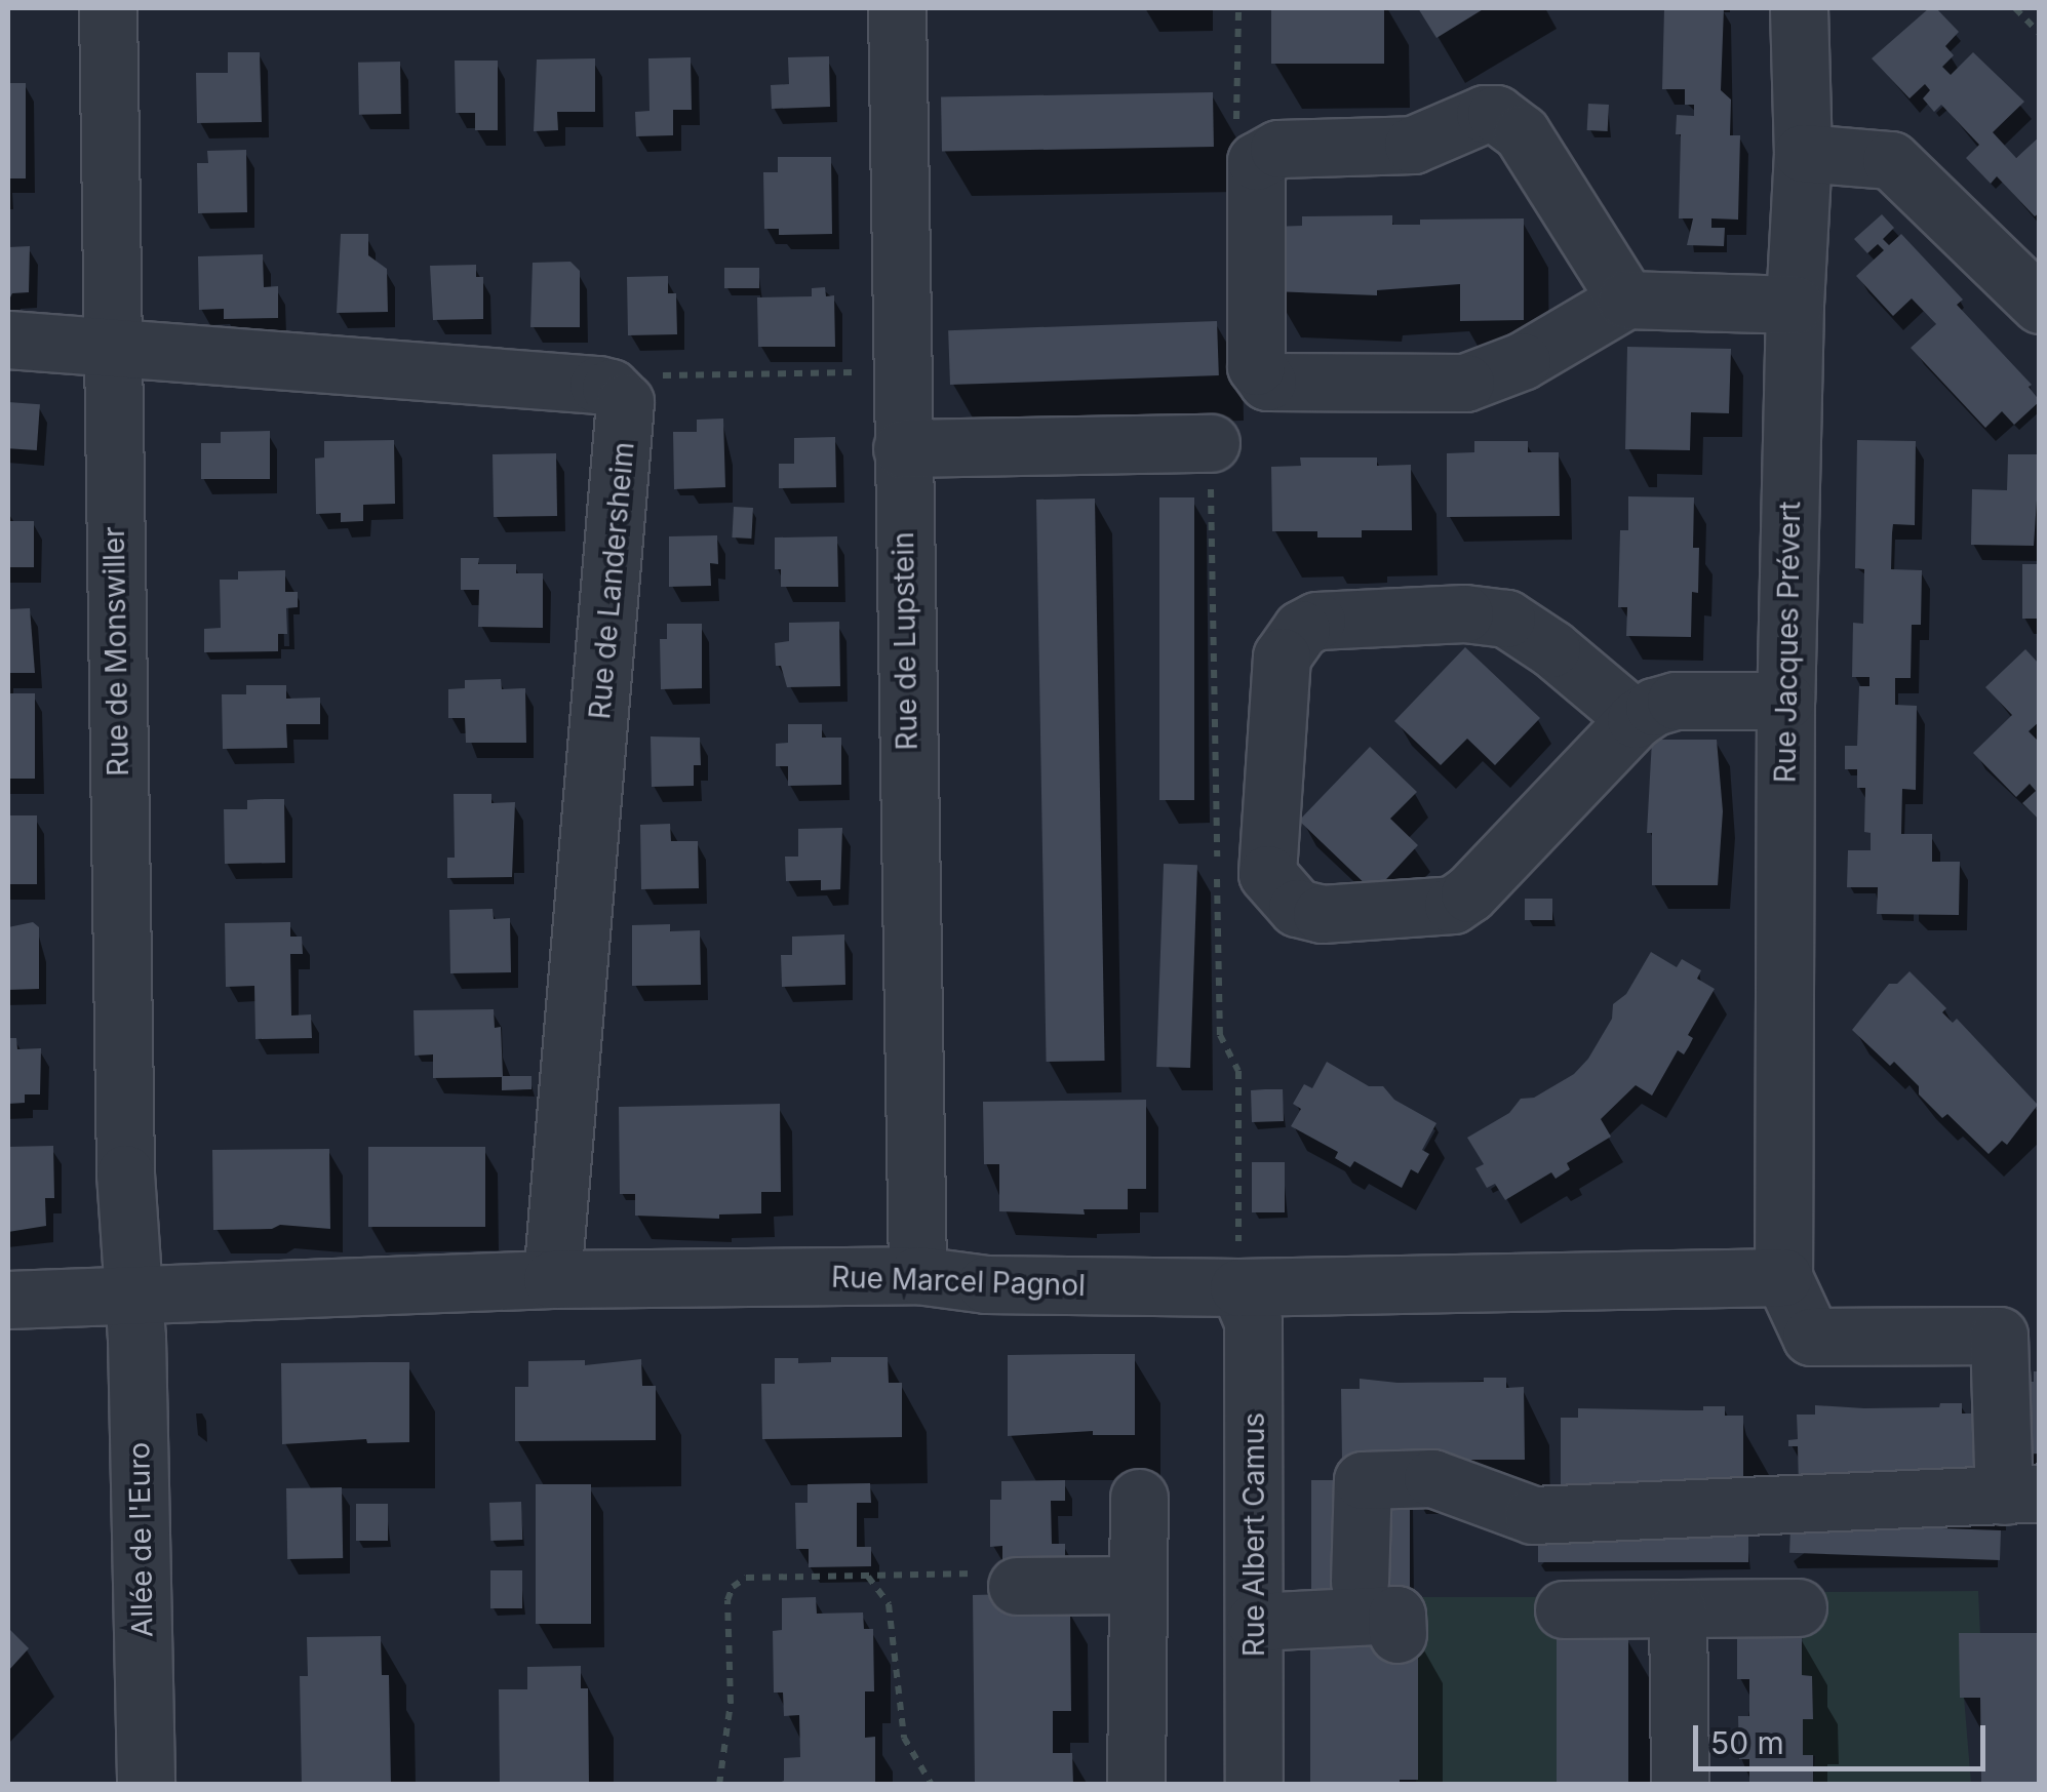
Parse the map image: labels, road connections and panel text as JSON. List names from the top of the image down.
{
  "streets": {
    "street": [
      "Rue de Landersheim",
      "Rue de Lupstein",
      "Rue Jacques Prévert",
      "Rue de Monswiller",
      "Rue Marcel Pagnol",
      "Rue Albert Camus",
      "Allée de l'Euro"
    ]
  },
  "crossings": [
    ["Rue de Landersheim", "Rue Marcel Pagnol"],
    ["Rue de Lupstein", "Rue Marcel Pagnol"],
    ["Rue Jacques Prévert", "Rue Marcel Pagnol"],
    ["Rue de Monswiller", "Rue Marcel Pagnol"],
    ["Rue de Monswiller", "Allée de l'Euro"],
    ["Rue Marcel Pagnol", "Rue Albert Camus"],
    ["Rue Marcel Pagnol", "Allée de l'Euro"]
  ],
  "scale_bar": "50 m"
}
